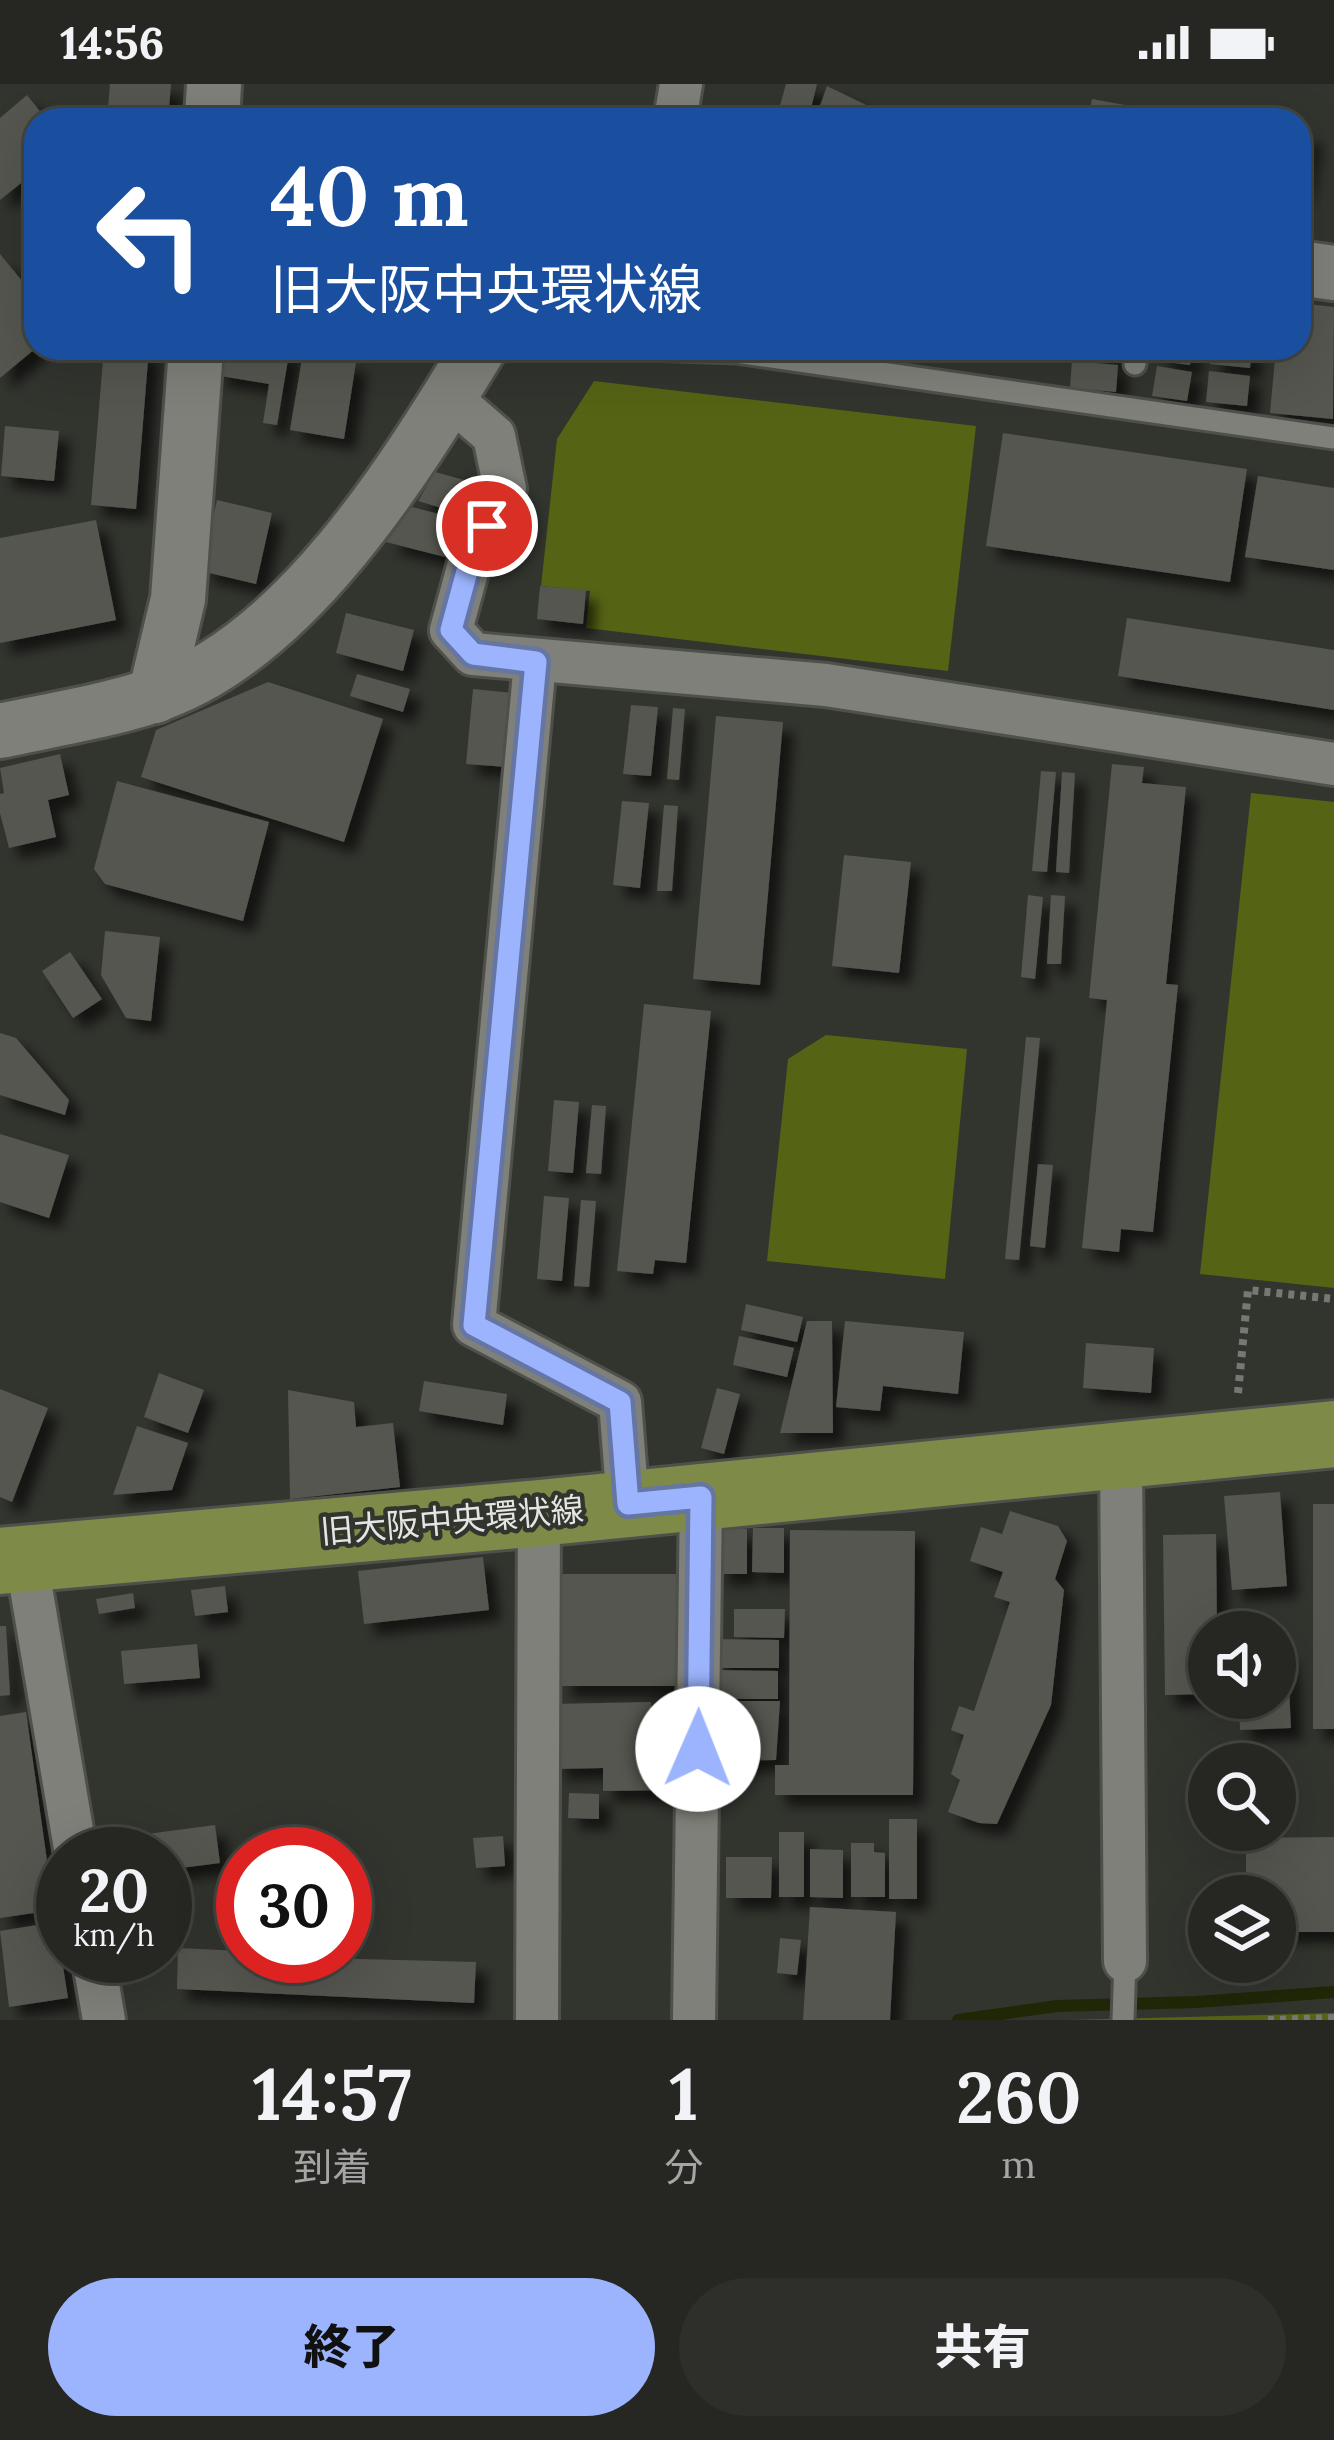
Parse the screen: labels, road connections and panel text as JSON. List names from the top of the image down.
{
  "streets": {
    "main road": ["旧大阪中央環状線"]
  },
  "page": {
    "status": "14:56",
    "turn": ["40 m", "旧大阪中央環状線"],
    "speed": "20 km/h",
    "limit": "30",
    "eta": [
      "14:57",
      "到着",
      "1",
      "分",
      "260",
      "m"
    ],
    "buttons": ["終了", "共有"]
  }
}
